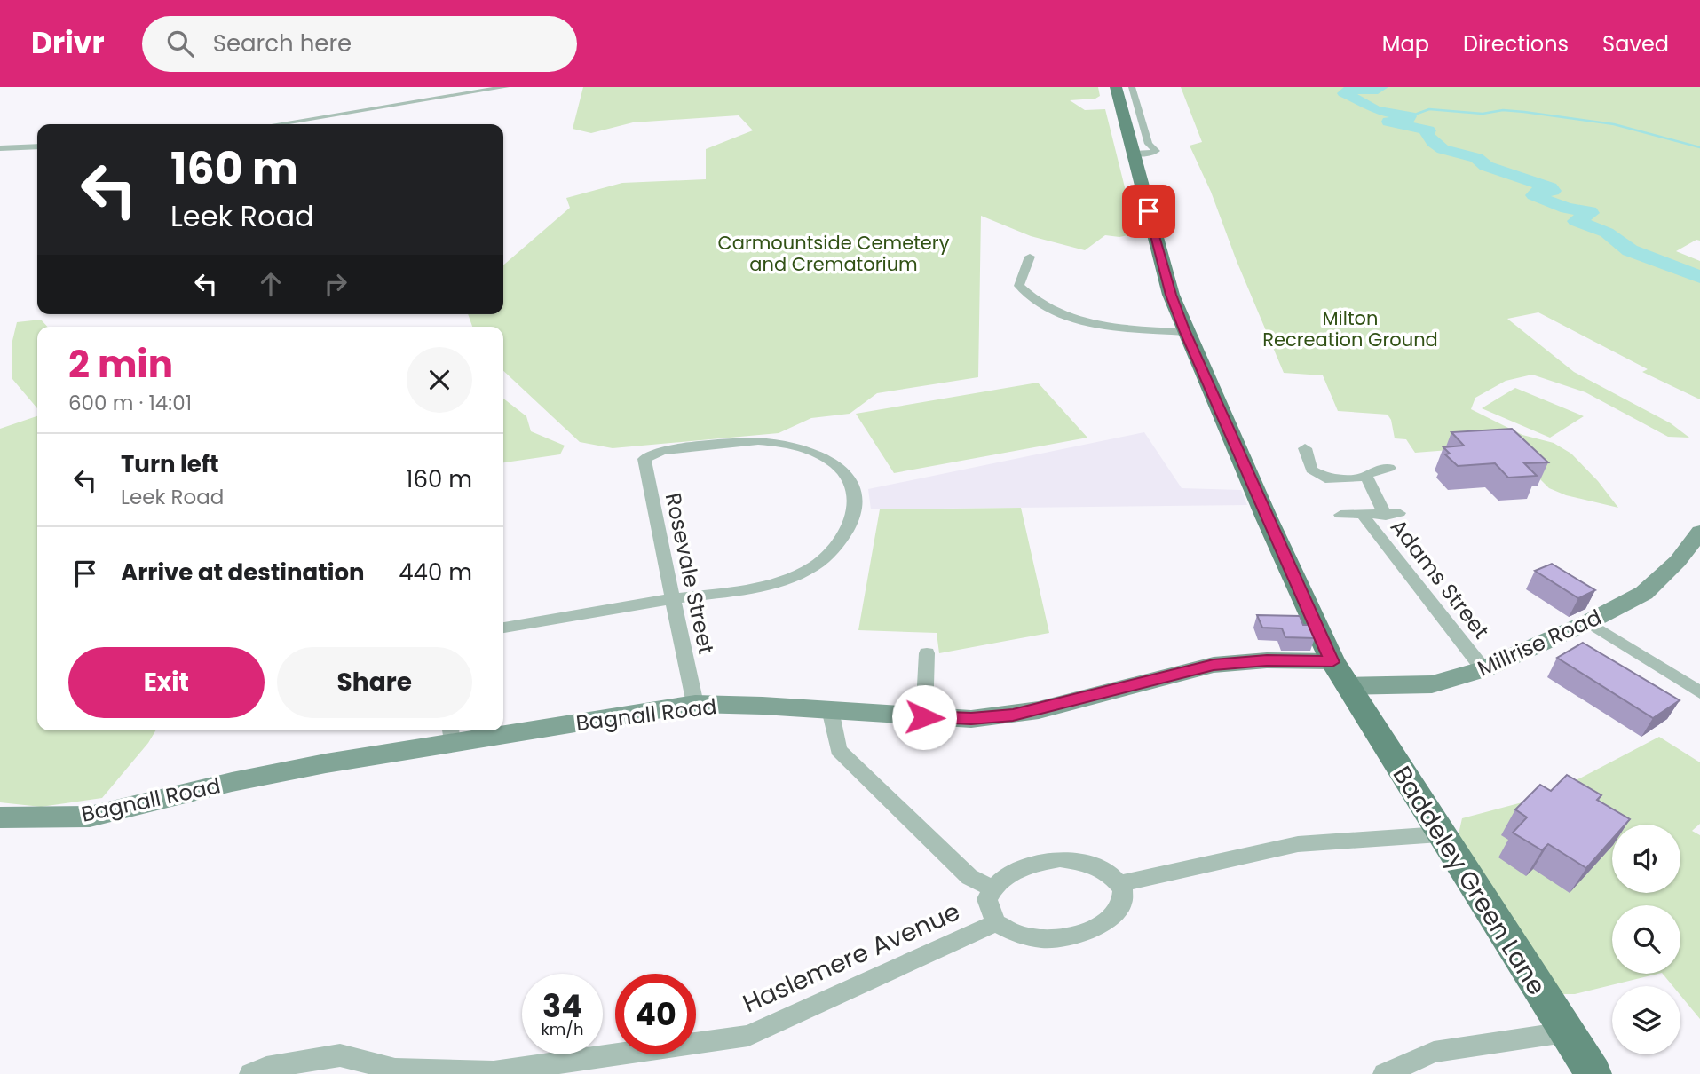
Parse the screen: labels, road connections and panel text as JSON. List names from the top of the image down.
{
  "streets": {
    "main road": ["Baddeley Green Lane"],
    "street": [
      "Rosevale Street",
      "Adams Street",
      "Millrise Road",
      "Bagnall Road",
      "Haslemere Avenue"
    ]
  },
  "crossings": [
    ["Rosevale Street", "Bagnall Road"],
    ["Adams Street", "Millrise Road"],
    ["Millrise Road", "Bagnall Road"],
    ["Millrise Road", "Baddeley Green Lane"],
    ["Bagnall Road", "Baddeley Green Lane"]
  ],
  "parks": ["Carmountside Cemetery and Crematorium", "Milton Recreation Ground"],
  "page": {
    "header": "Drivr",
    "search": "Search here",
    "nav": ["Map", "Directions", "Saved"],
    "turn": ["160 m", "Leek Road"],
    "heading": ["2 min", "600 m · 14:01"],
    "list": [
      {
        "name": "Turn left",
        "note": "Leek Road",
        "value": "160 m"
      },
      {
        "name": "Arrive at destination",
        "value": "440 m"
      }
    ],
    "buttons": ["Exit", "Share"],
    "speed": "34 km/h",
    "limit": "40"
  }
}
